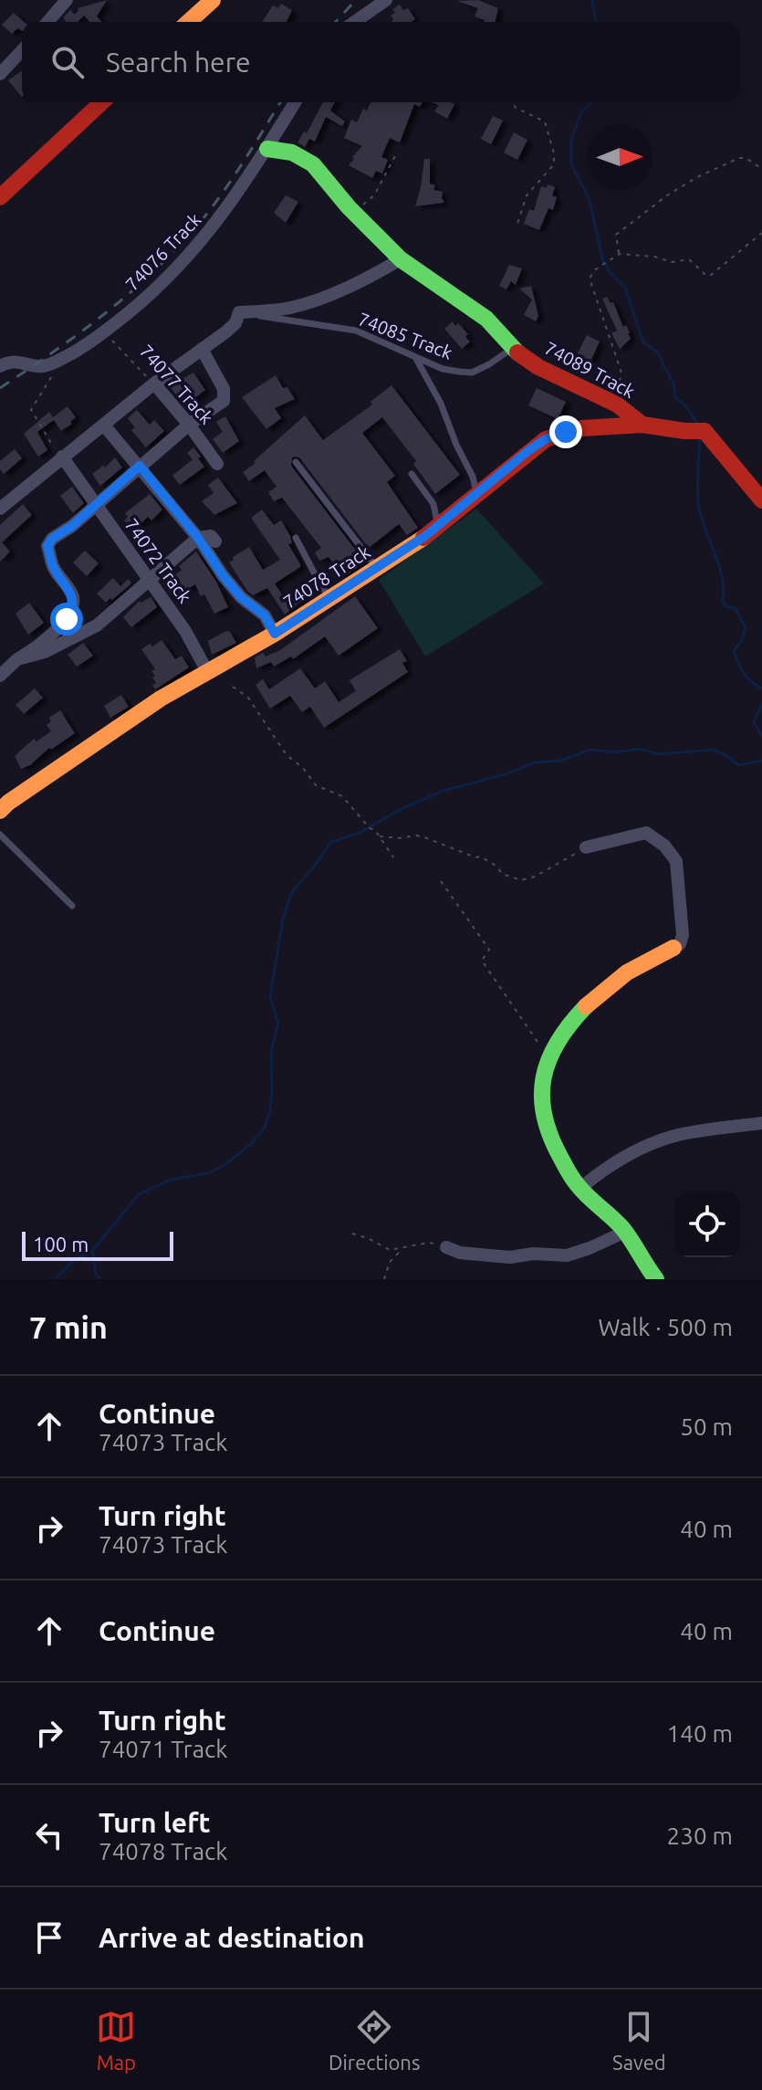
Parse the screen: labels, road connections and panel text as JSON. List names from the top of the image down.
{
  "streets": {
    "street": [
      "74076 Track",
      "74089 Track",
      "74077 Track",
      "74072 Track",
      "74078 Track"
    ],
    "lane": ["74085 Track"]
  },
  "crossings": [
    ["74076 Track", "74089 Track"],
    ["74076 Track", "74077 Track"],
    ["74085 Track", "74089 Track"],
    ["74089 Track", "74078 Track"],
    ["74072 Track", "74078 Track"]
  ],
  "scale_bar": "100 m",
  "north": "right",
  "page": {
    "search": "Search here",
    "scale": "100 m",
    "heading": ["7 min", "Walk · 500 m"],
    "list": [
      ["Continue", "74073 Track", "50 m"],
      ["Turn right", "74073 Track", "40 m"],
      ["Continue", "40 m"],
      ["Turn right", "74071 Track", "140 m"],
      ["Turn left", "74078 Track", "230 m"],
      "Arrive at destination"
    ],
    "nav": ["Map", "Directions", "Saved"]
  }
}
